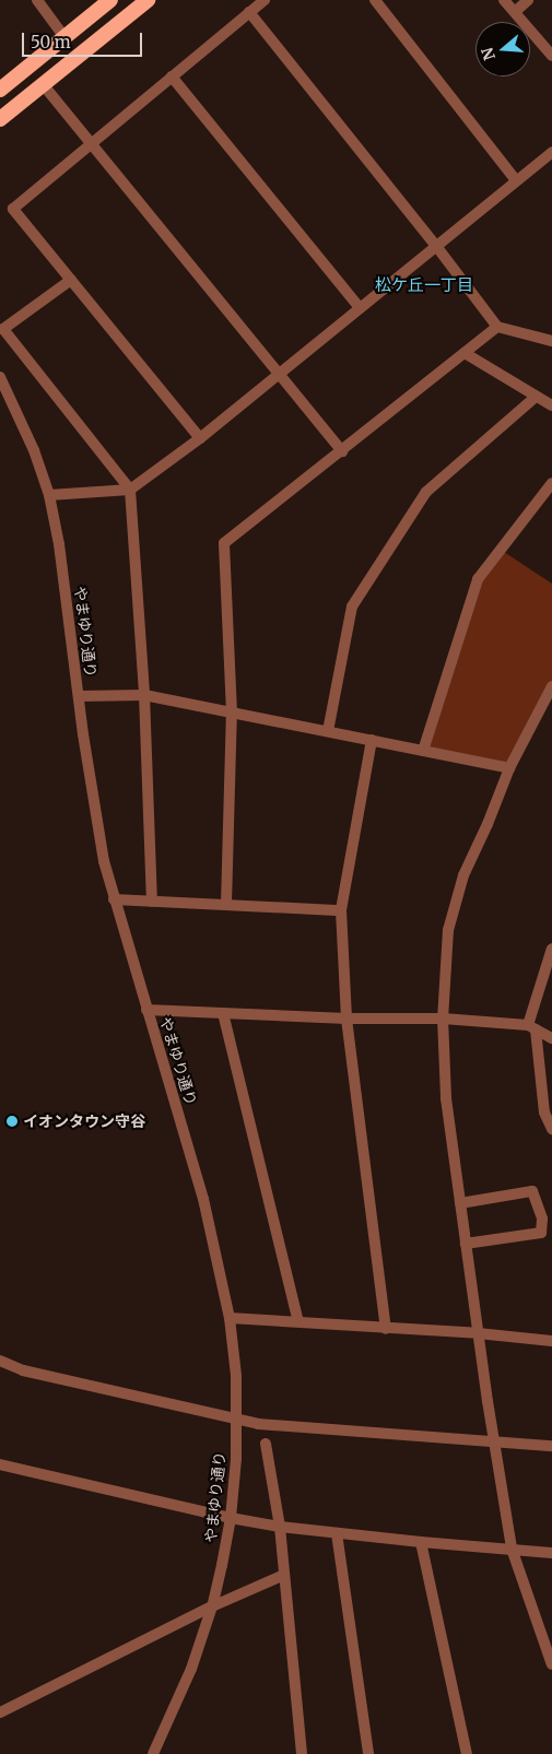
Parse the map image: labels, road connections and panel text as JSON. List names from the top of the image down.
{
  "streets": {
    "street": ["やまゆり通り"]
  },
  "districts": ["松ケ丘一丁目"],
  "places": ["イオンタウン守谷"],
  "scale_bar": "50 m",
  "north": "left"
}
